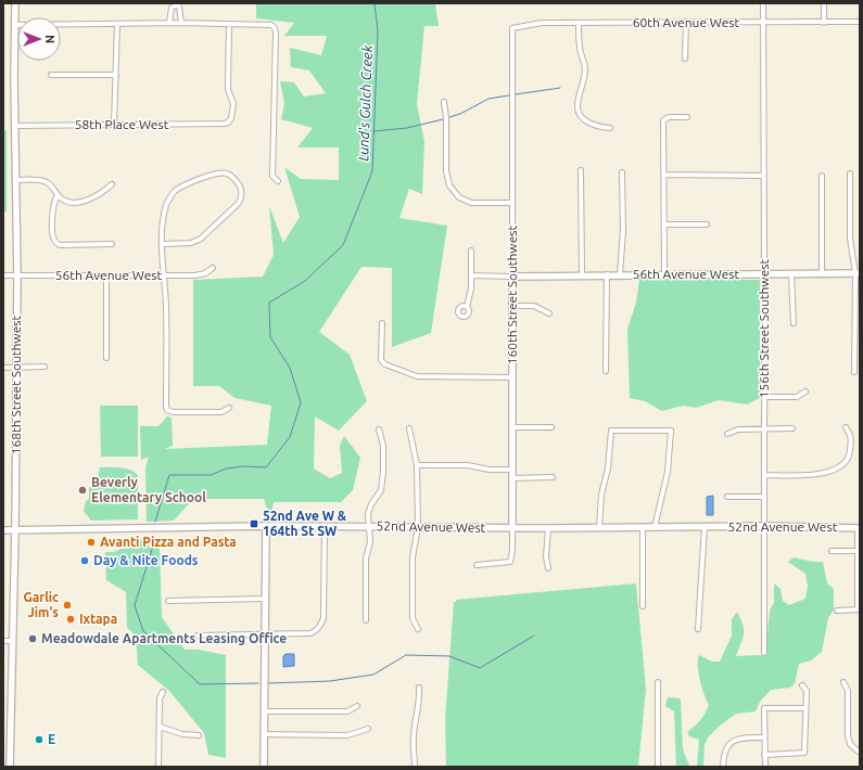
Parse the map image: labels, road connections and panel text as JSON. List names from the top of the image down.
{
  "streets": {
    "street": [
      "60th Avenue West",
      "58th Place West",
      "56th Avenue West",
      "160th Street Southwest",
      "156th Street Southwest",
      "168th Street Southwest",
      "52nd Avenue West"
    ]
  },
  "crossings": [
    ["60th Avenue West", "160th Street Southwest"],
    ["60th Avenue West", "156th Street Southwest"],
    ["58th Place West", "168th Street Southwest"],
    ["56th Avenue West", "160th Street Southwest"],
    ["56th Avenue West", "156th Street Southwest"],
    ["56th Avenue West", "168th Street Southwest"],
    ["160th Street Southwest", "52nd Avenue West"],
    ["156th Street Southwest", "52nd Avenue West"],
    ["168th Street Southwest", "52nd Avenue West"]
  ],
  "water": ["Lund's Gulch Creek"],
  "places": {
    "other": [
      "Beverly Elementary School",
      "Avanti Pizza and Pasta",
      "Day & Nite Foods",
      "Garlic Jim's",
      "Ixtapa",
      "Meadowdale Apartments Leasing Office",
      "E"
    ],
    "transit": ["52nd Ave W & 164th St SW"]
  },
  "north": "right"
}
